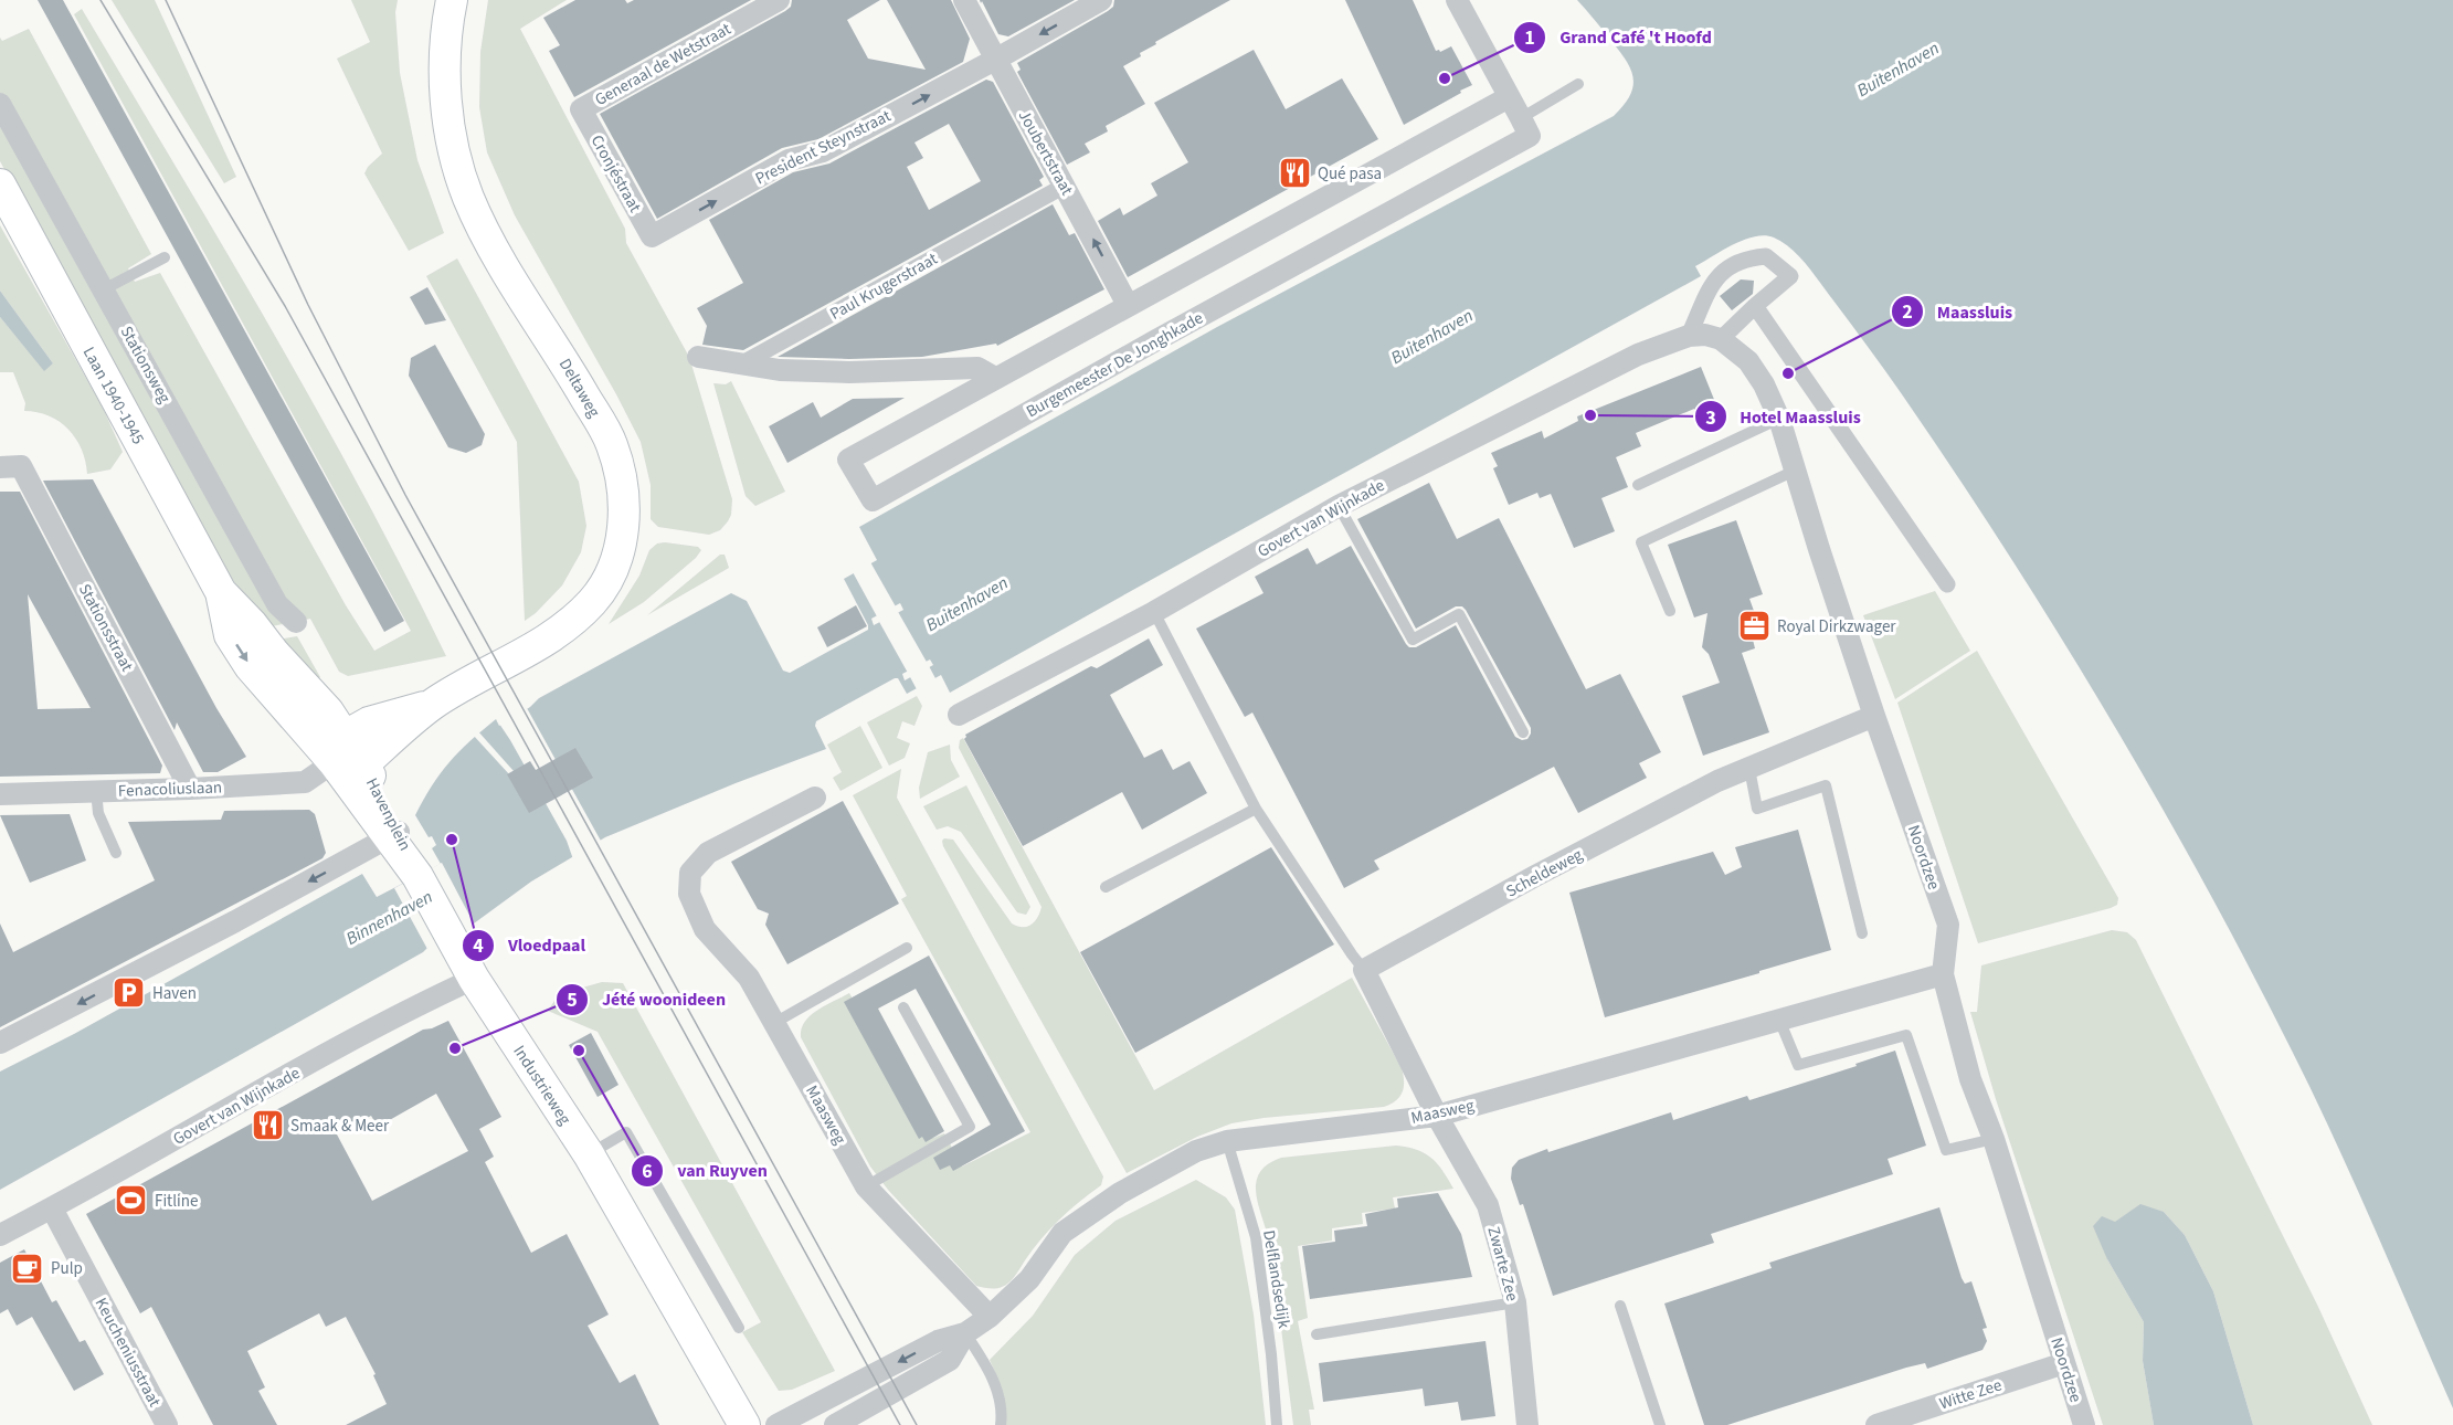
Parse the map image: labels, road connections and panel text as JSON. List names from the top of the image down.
{
  "streets": {
    "main road": [
      "Deltaweg",
      "Laan 1940-1945",
      "Havenplein",
      "Industrieweg"
    ],
    "street": [
      "Generaal de Wetstraat",
      "President Steynstraat",
      "Joubertstraat",
      "Cronjéstraat",
      "Paul Krugerstraat",
      "Stationsweg",
      "Burgemeester De Jonghkade",
      "Govert van Wijnkade",
      "Stationsstraat",
      "Fenacoliuslaan",
      "Noordzee",
      "Scheldeweg",
      "Maasweg",
      "Zwarte Zee",
      "Keucheniusstraat",
      "Witte Zee"
    ],
    "lane": ["Delflandsedijk"]
  },
  "crossings": [
    ["Generaal de Wetstraat", "Cronjéstraat"],
    ["President Steynstraat", "Joubertstraat"],
    ["President Steynstraat", "Cronjéstraat"],
    ["Joubertstraat", "Paul Krugerstraat"],
    ["Joubertstraat", "Burgemeester De Jonghkade"],
    ["Deltaweg", "Laan 1940-1945"],
    ["Deltaweg", "Fenacoliuslaan"],
    ["Deltaweg", "Havenplein"],
    ["Laan 1940-1945", "Fenacoliuslaan"],
    ["Laan 1940-1945", "Havenplein"],
    ["Govert van Wijnkade", "Industrieweg"],
    ["Govert van Wijnkade", "Keucheniusstraat"],
    ["Stationsstraat", "Fenacoliuslaan"],
    ["Fenacoliuslaan", "Havenplein"],
    ["Havenplein", "Industrieweg"],
    ["Noordzee", "Scheldeweg"],
    ["Noordzee", "Maasweg"],
    ["Noordzee", "Witte Zee"],
    ["Maasweg", "Zwarte Zee"],
    ["Maasweg", "Delflandsedijk"]
  ],
  "one_way": ["Joubertstraat"],
  "water": ["Buitenhaven", "Binnenhaven"],
  "places": {
    "other": [
      "Grand Café 't Hoofd",
      "Maassluis",
      "Hotel Maassluis",
      "Vloedpaal",
      "Jété woonideen",
      "van Ruyven"
    ],
    "restaurant": ["Qué pasa", "Smaak & Meer"],
    "office": ["Royal Dirkzwager"],
    "parking": ["Haven"],
    "sports": ["Fitline"],
    "cafe": ["Pulp"]
  }
}
